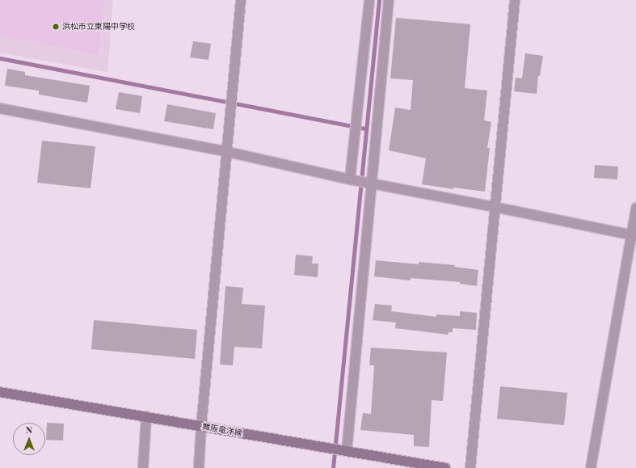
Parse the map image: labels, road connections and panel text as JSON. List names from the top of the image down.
{
  "streets": {
    "main road": ["舞阪竜洋線"]
  },
  "places": ["浜松市立東陽中学校"],
  "north": "top"
}
